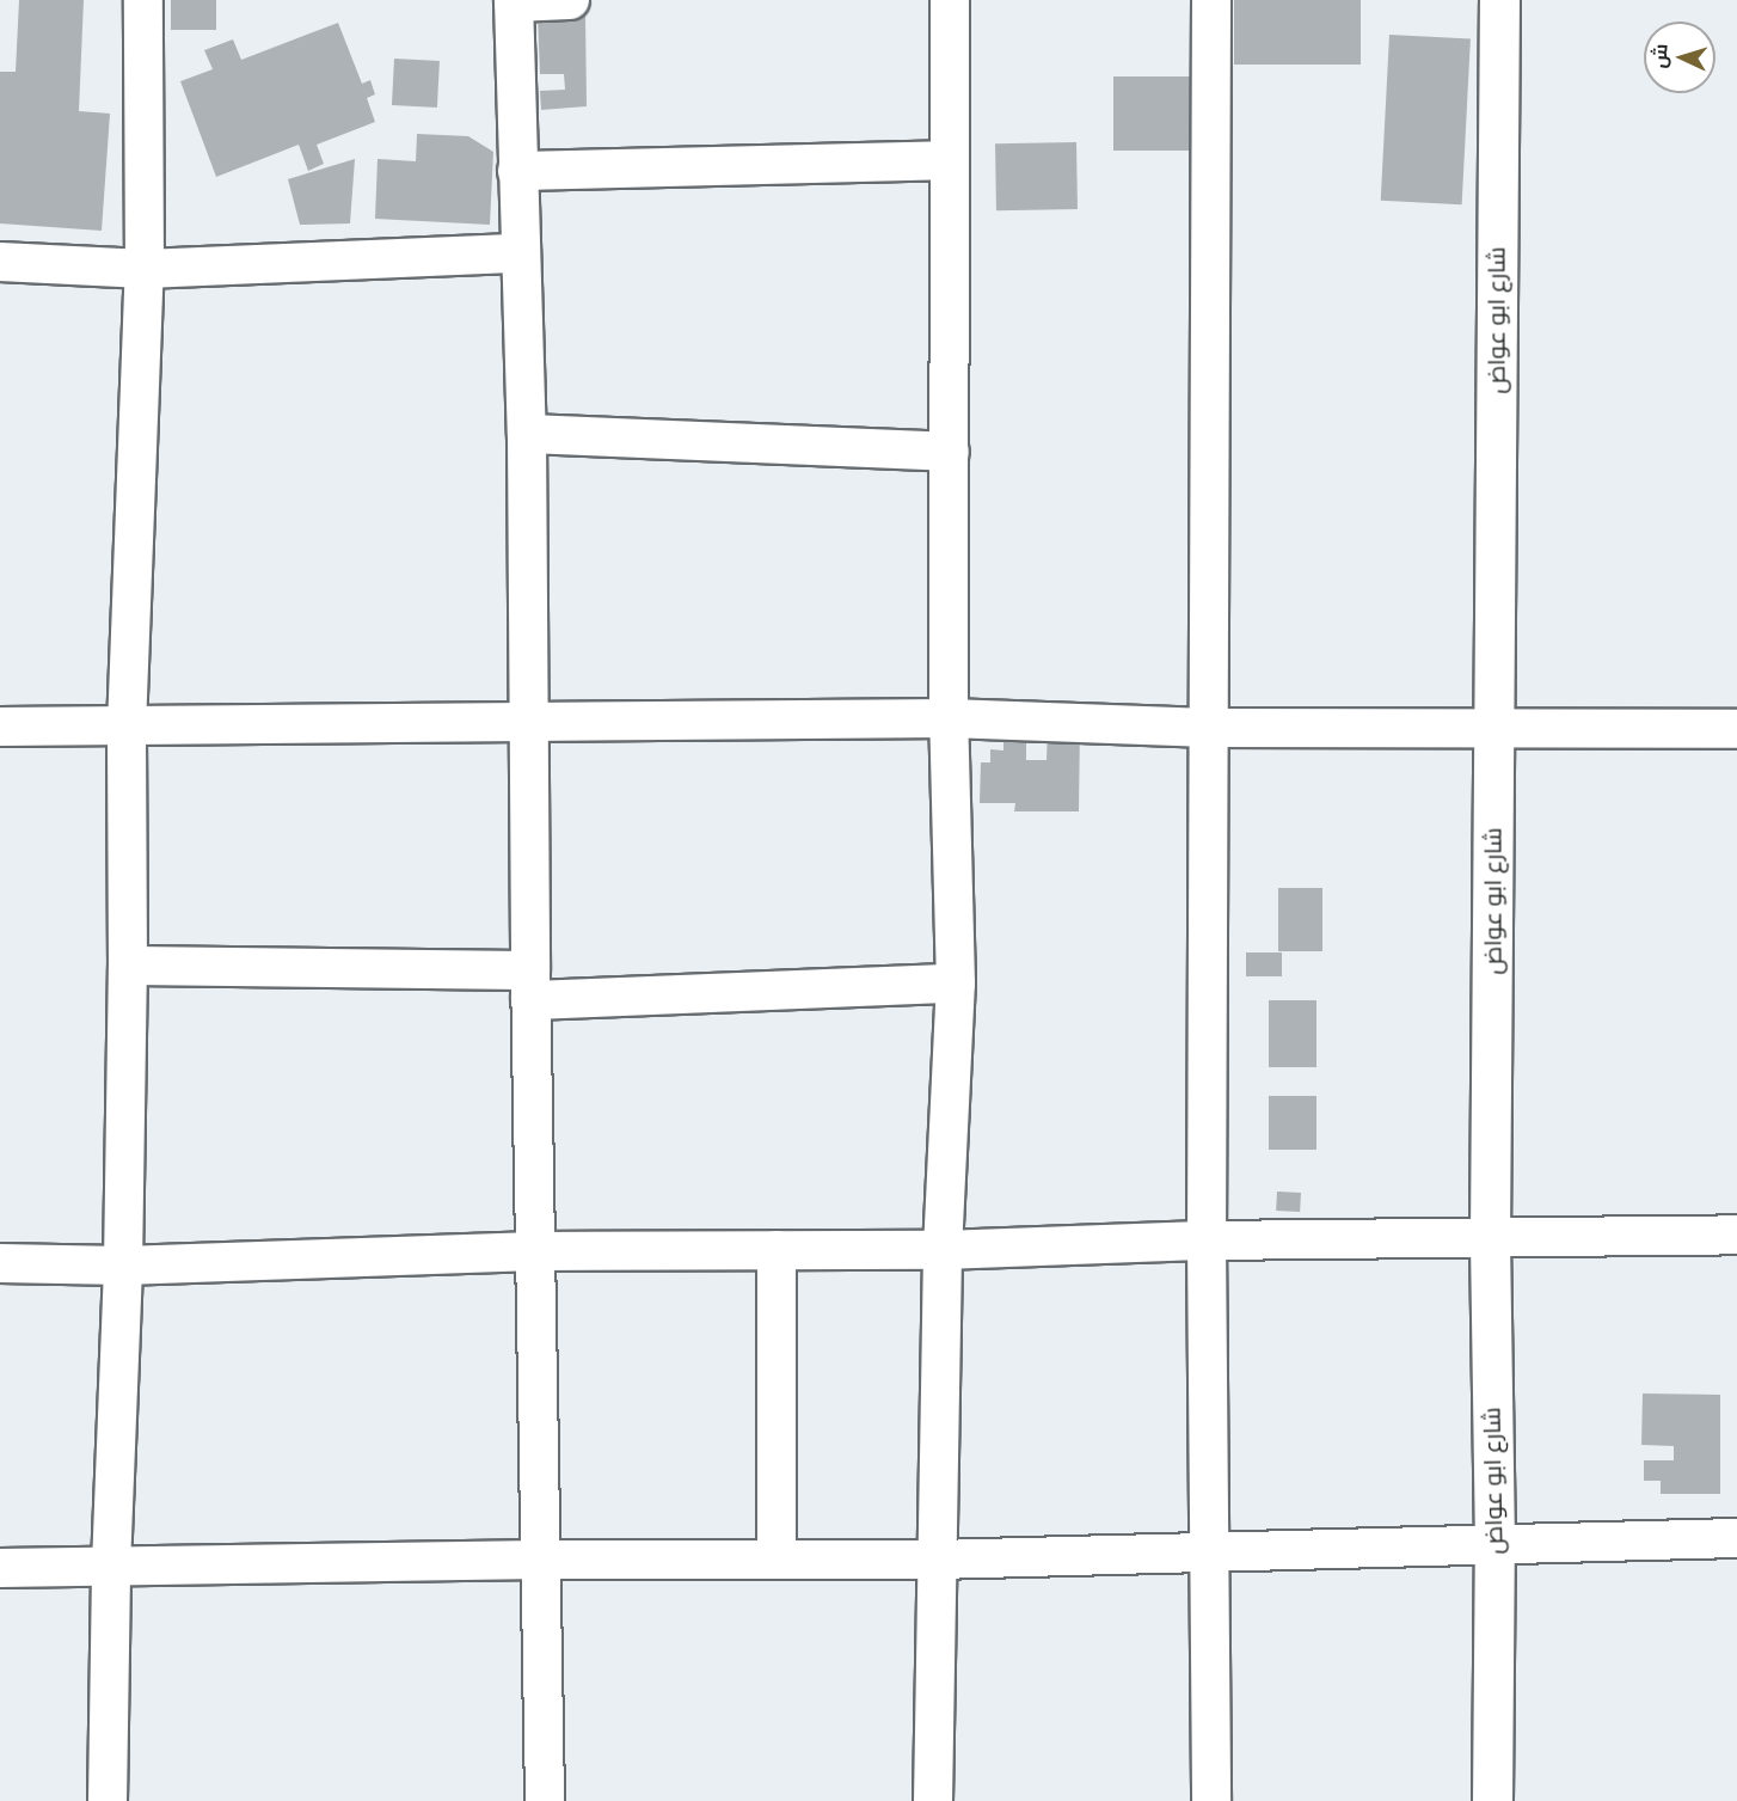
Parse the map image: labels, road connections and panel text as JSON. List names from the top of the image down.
{
  "streets": {
    "street": ["شارع ابو عواض"]
  },
  "north": "left"
}
